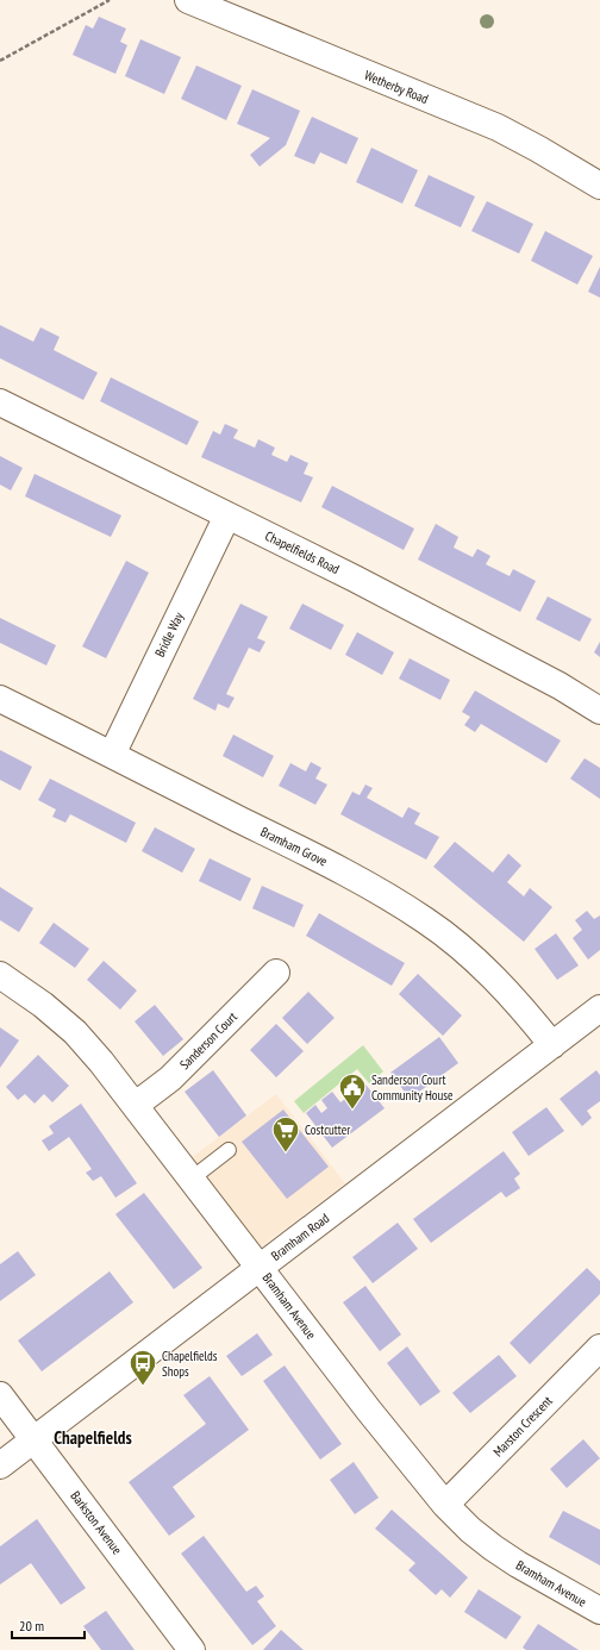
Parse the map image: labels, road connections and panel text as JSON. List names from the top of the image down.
{
  "streets": {
    "street": [
      "Wetherby Road",
      "Chapelfields Road",
      "Bridle Way",
      "Bramham Grove",
      "Sanderson Court",
      "Bramham Road",
      "Bramham Avenue",
      "Marston Crescent",
      "Barkston Avenue"
    ]
  },
  "crossings": [
    ["Chapelfields Road", "Bridle Way"],
    ["Bridle Way", "Bramham Grove"],
    ["Bramham Grove", "Bramham Road"],
    ["Sanderson Court", "Bramham Avenue"],
    ["Bramham Road", "Bramham Avenue"],
    ["Bramham Road", "Barkston Avenue"],
    ["Bramham Avenue", "Marston Crescent"]
  ],
  "districts": ["Chapelfields"],
  "places": {
    "public building": ["Sanderson Court Community House"],
    "supermarket": ["Costcutter"],
    "bus stop": ["Chapelfields Shops"]
  },
  "scale_bar": "20 m"
}
